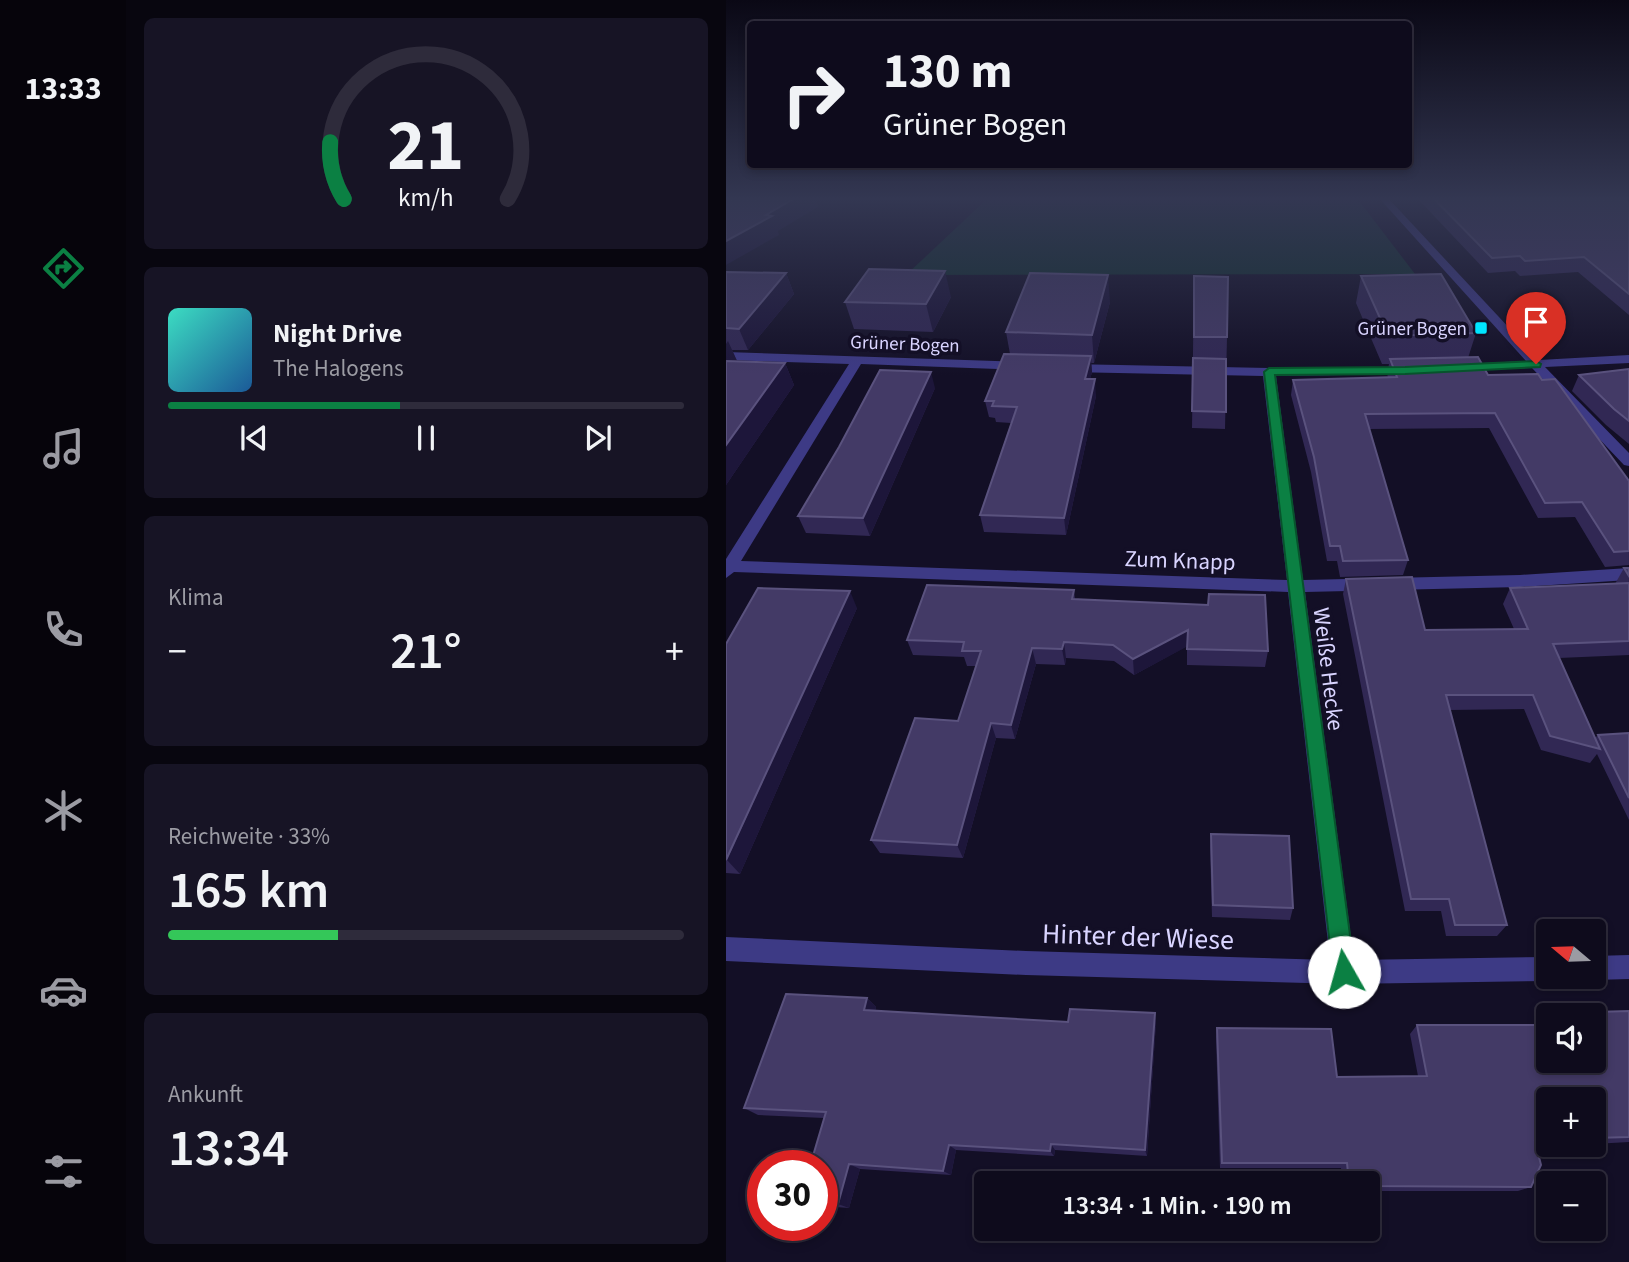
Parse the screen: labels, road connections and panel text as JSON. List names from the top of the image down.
{
  "streets": {
    "street": [
      "Grüner Bogen",
      "Zum Knapp",
      "Weiße Hecke",
      "Hinter der Wiese"
    ]
  },
  "crossings": [
    ["Grüner Bogen", "Weiße Hecke"],
    ["Zum Knapp", "Weiße Hecke"],
    ["Weiße Hecke", "Hinter der Wiese"]
  ],
  "places": {
    "transit": ["Grüner Bogen"]
  },
  "north": "left",
  "page": {
    "tabs": "13:33",
    "turn": ["130 m", "Grüner Bogen"],
    "song": ["Night Drive", "The Halogens"],
    "tile": [
      "Klima",
      ["Reichweite · 33%", "165 km"],
      ["Ankunft", "13:34"]
    ],
    "heat": ["−", "21°", "+"],
    "map_buttons": ["+", "−"],
    "limit": "30",
    "trip": "13:34 · 1 Min. · 190 m",
    "gauge": ["21", "km/h"]
  }
}
